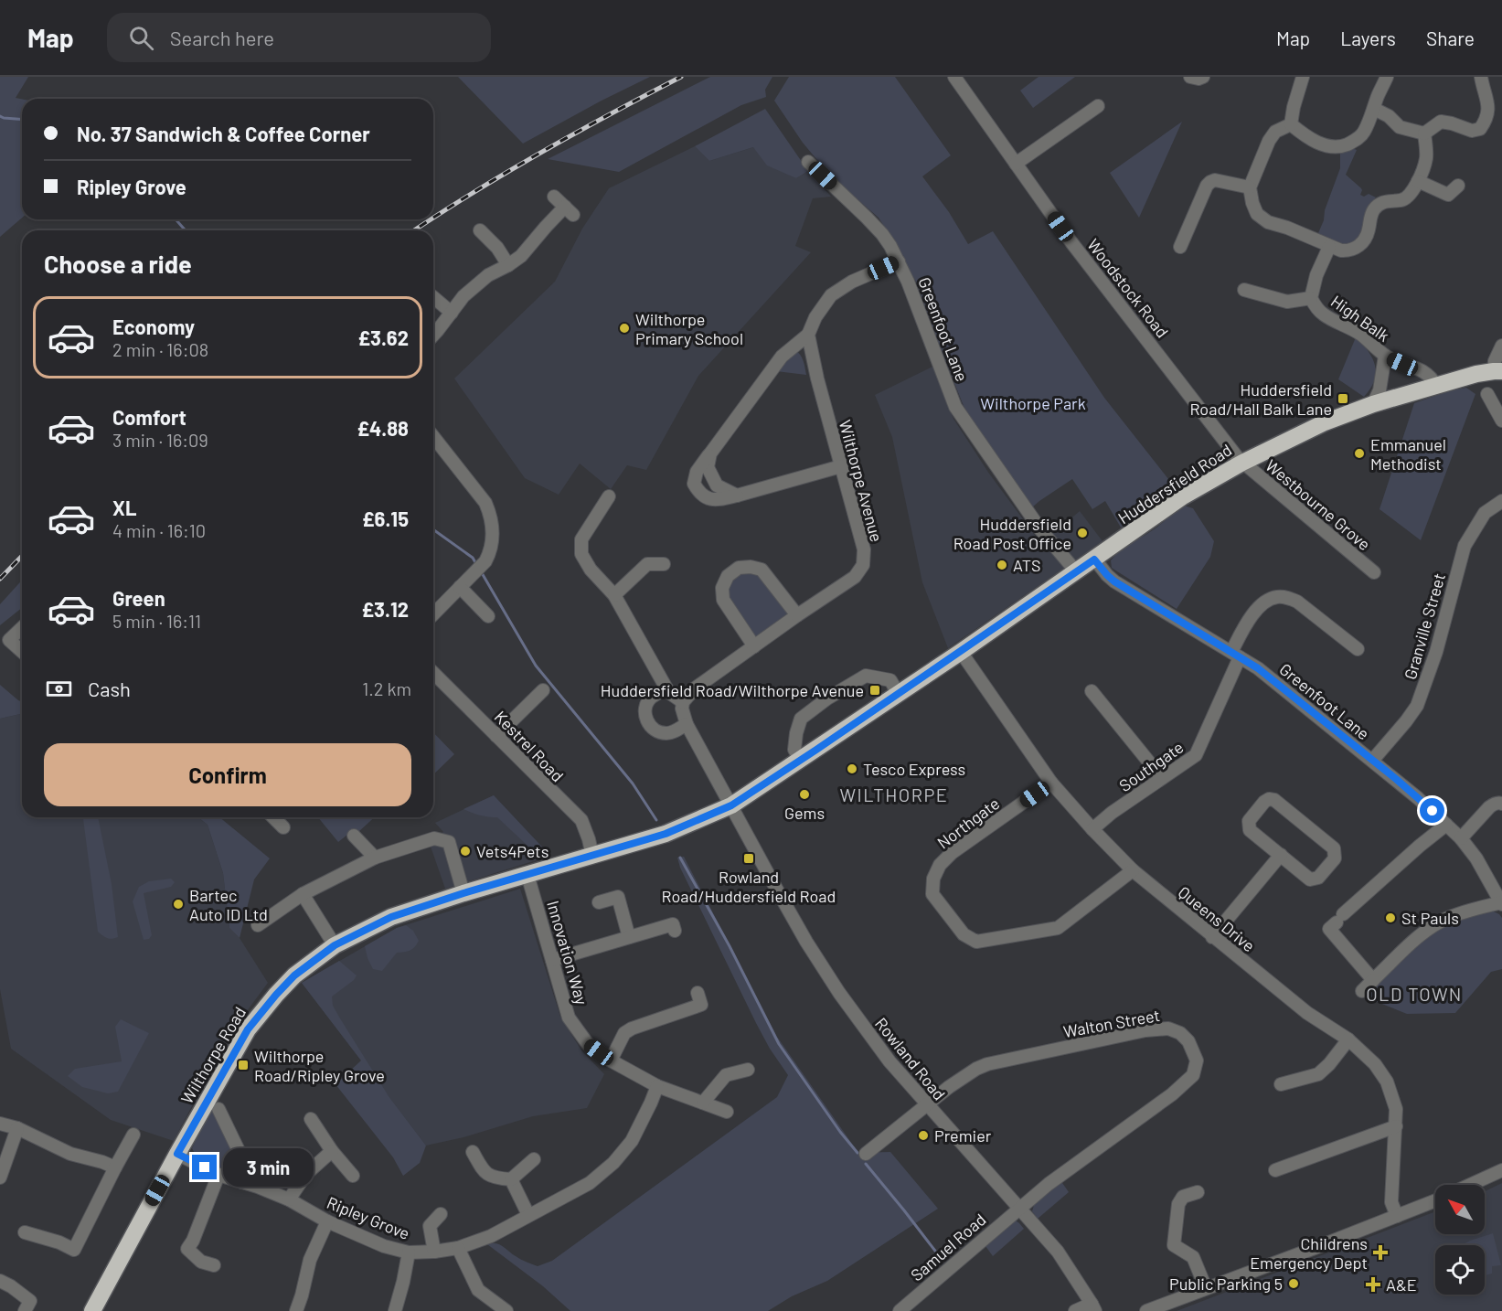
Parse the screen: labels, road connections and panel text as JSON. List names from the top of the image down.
{
  "streets": {
    "highway": ["Huddersfield Road", "Wilthorpe Road"],
    "street": [
      "Woodstock Road",
      "High Balk",
      "Greenfoot Lane",
      "Wilthorpe Avenue",
      "Westbourne Grove",
      "Granville Street",
      "Kestrel Road",
      "Southgate",
      "Northgate",
      "Queens Drive",
      "Innovation Way",
      "Walton Street",
      "Rowland Road",
      "Ripley Grove",
      "Samuel Road"
    ]
  },
  "crossings": [
    ["Woodstock Road", "Huddersfield Road"],
    ["Woodstock Road", "Westbourne Grove"],
    ["High Balk", "Huddersfield Road"],
    ["Greenfoot Lane", "Huddersfield Road"],
    ["Greenfoot Lane", "Granville Street"],
    ["Greenfoot Lane", "Southgate"],
    ["Huddersfield Road", "Westbourne Grove"],
    ["Huddersfield Road", "Queens Drive"],
    ["Huddersfield Road", "Wilthorpe Road"],
    ["Huddersfield Road", "Rowland Road"],
    ["Kestrel Road", "Wilthorpe Road"],
    ["Southgate", "Queens Drive"],
    ["Northgate", "Queens Drive"],
    ["Innovation Way", "Wilthorpe Road"],
    ["Innovation Way", "Ripley Grove"],
    ["Walton Street", "Rowland Road"],
    ["Walton Street", "Samuel Road"],
    ["Wilthorpe Road", "Ripley Grove"],
    ["Rowland Road", "Samuel Road"]
  ],
  "districts": ["WILTHORPE", "OLD TOWN"],
  "parks": ["Wilthorpe Park"],
  "places": {
    "other": [
      "Wilthorpe Primary School",
      "Emmanuel Methodist",
      "Huddersfield Road Post Office",
      "ATS",
      "Tesco Express",
      "Gems",
      "Vets4Pets",
      "Bartec Auto ID Ltd",
      "St Pauls",
      "Premier",
      "Public Parking 5"
    ],
    "transit": [
      "Huddersfield Road/Hall Balk Lane",
      "Huddersfield Road/Wilthorpe Avenue",
      "Rowland Road/Huddersfield Road",
      "Wilthorpe Road/Ripley Grove"
    ],
    "health": ["Childrens Emergency Dept", "A&E"]
  },
  "north": "top left",
  "page": {
    "header": "Map",
    "search": "Search here",
    "nav": ["Map", "Layers", "Share"],
    "banner": ["No. 37 Sandwich & Coffee Corner", "Ripley Grove"],
    "heading": "Choose a ride",
    "list": [
      {
        "name": "Economy",
        "note": "2 min · 16:08",
        "value": "£3.62"
      },
      {
        "name": "Comfort",
        "note": "3 min · 16:09",
        "value": "£4.88"
      },
      {
        "name": "XL",
        "note": "4 min · 16:10",
        "value": "£6.15"
      },
      {
        "name": "Green",
        "note": "5 min · 16:11",
        "value": "£3.12"
      }
    ],
    "pay": ["Cash", "1.2 km"],
    "buttons": "Confirm",
    "bubble": "3 min"
  }
}
